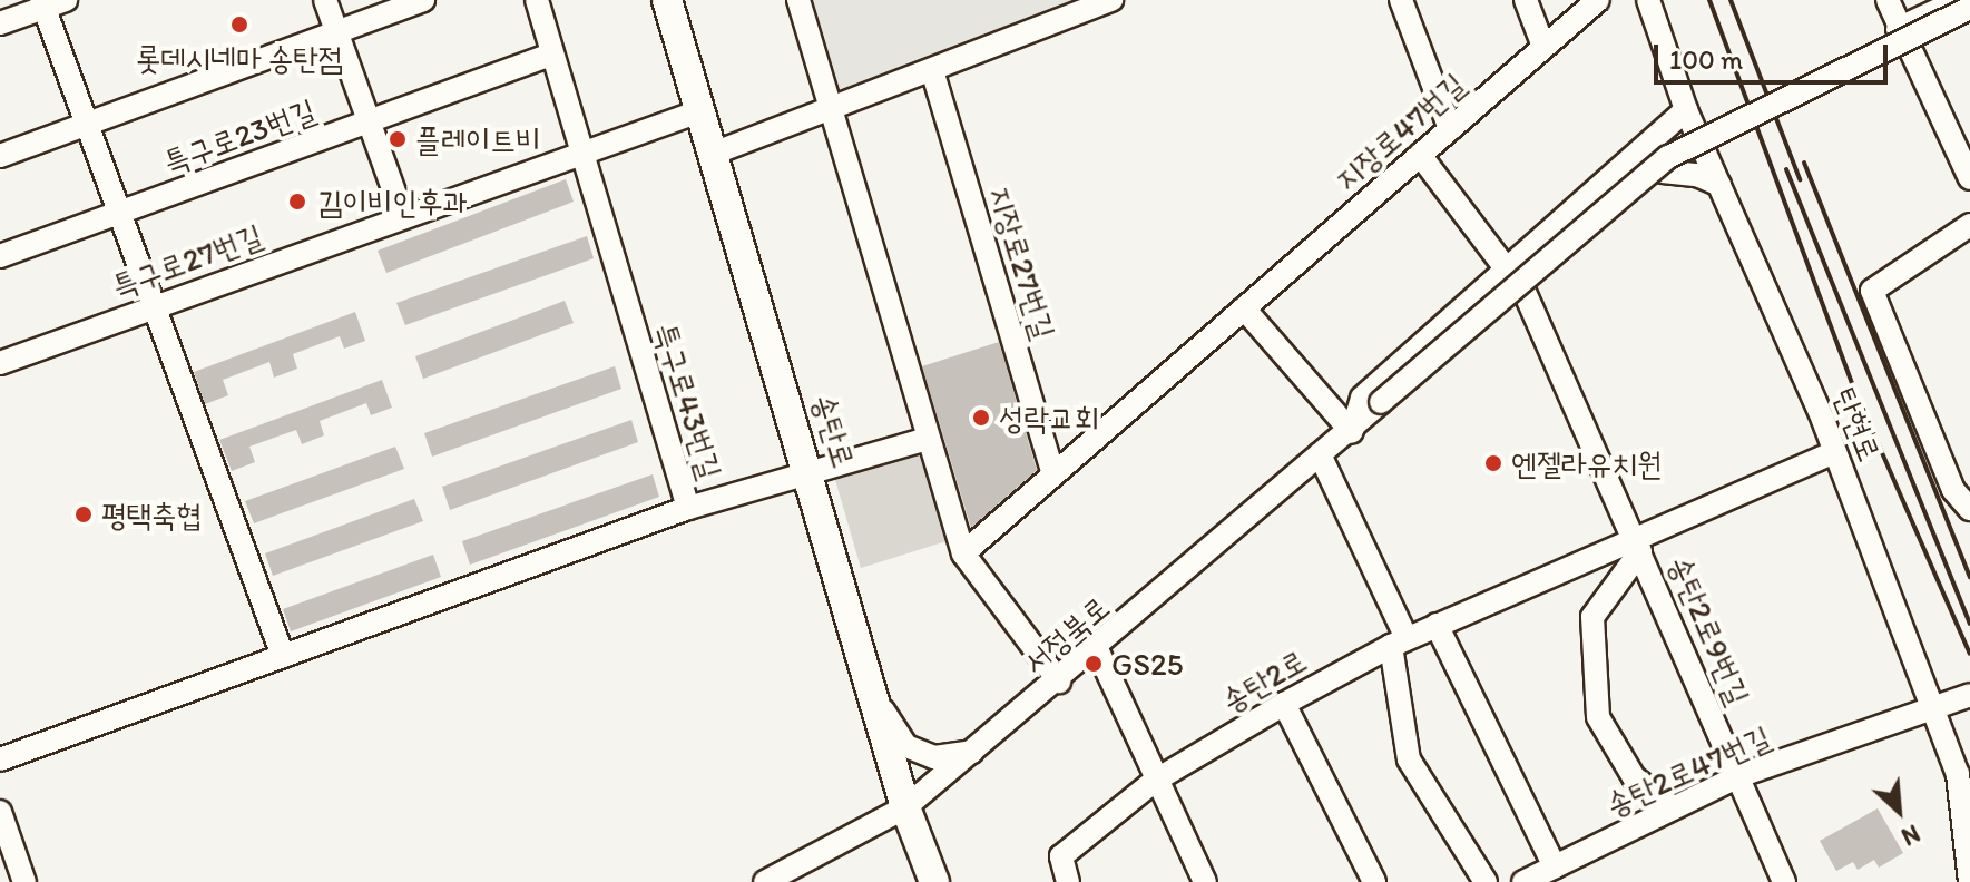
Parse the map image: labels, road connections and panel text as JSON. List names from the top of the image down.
{
  "streets": {
    "main road": ["송탄로"],
    "street": [
      "지장로47번길",
      "특구로23번길",
      "특구로27번길",
      "지장로27번길",
      "특구로43번길",
      "탄현로",
      "송탄2로9번길",
      "서정북로",
      "송탄2로",
      "송탄2로47번길"
    ]
  },
  "crossings": [
    ["지장로47번길", "지장로27번길"],
    ["특구로23번길", "특구로43번길"],
    ["특구로27번길", "특구로43번길"],
    ["특구로27번길", "송탄로"],
    ["탄현로", "송탄2로"],
    ["탄현로", "송탄2로47번길"],
    ["송탄로", "서정북로"],
    ["송탄2로9번길", "송탄2로"],
    ["송탄2로9번길", "송탄2로47번길"]
  ],
  "places": [
    "롯데시네마 송탄점",
    "플레이트비",
    "김이비인후과",
    "성락교회",
    "엔젤라유치원",
    "평택축협",
    "GS25"
  ],
  "scale_bar": "100 m",
  "north": "bottom right"
}
